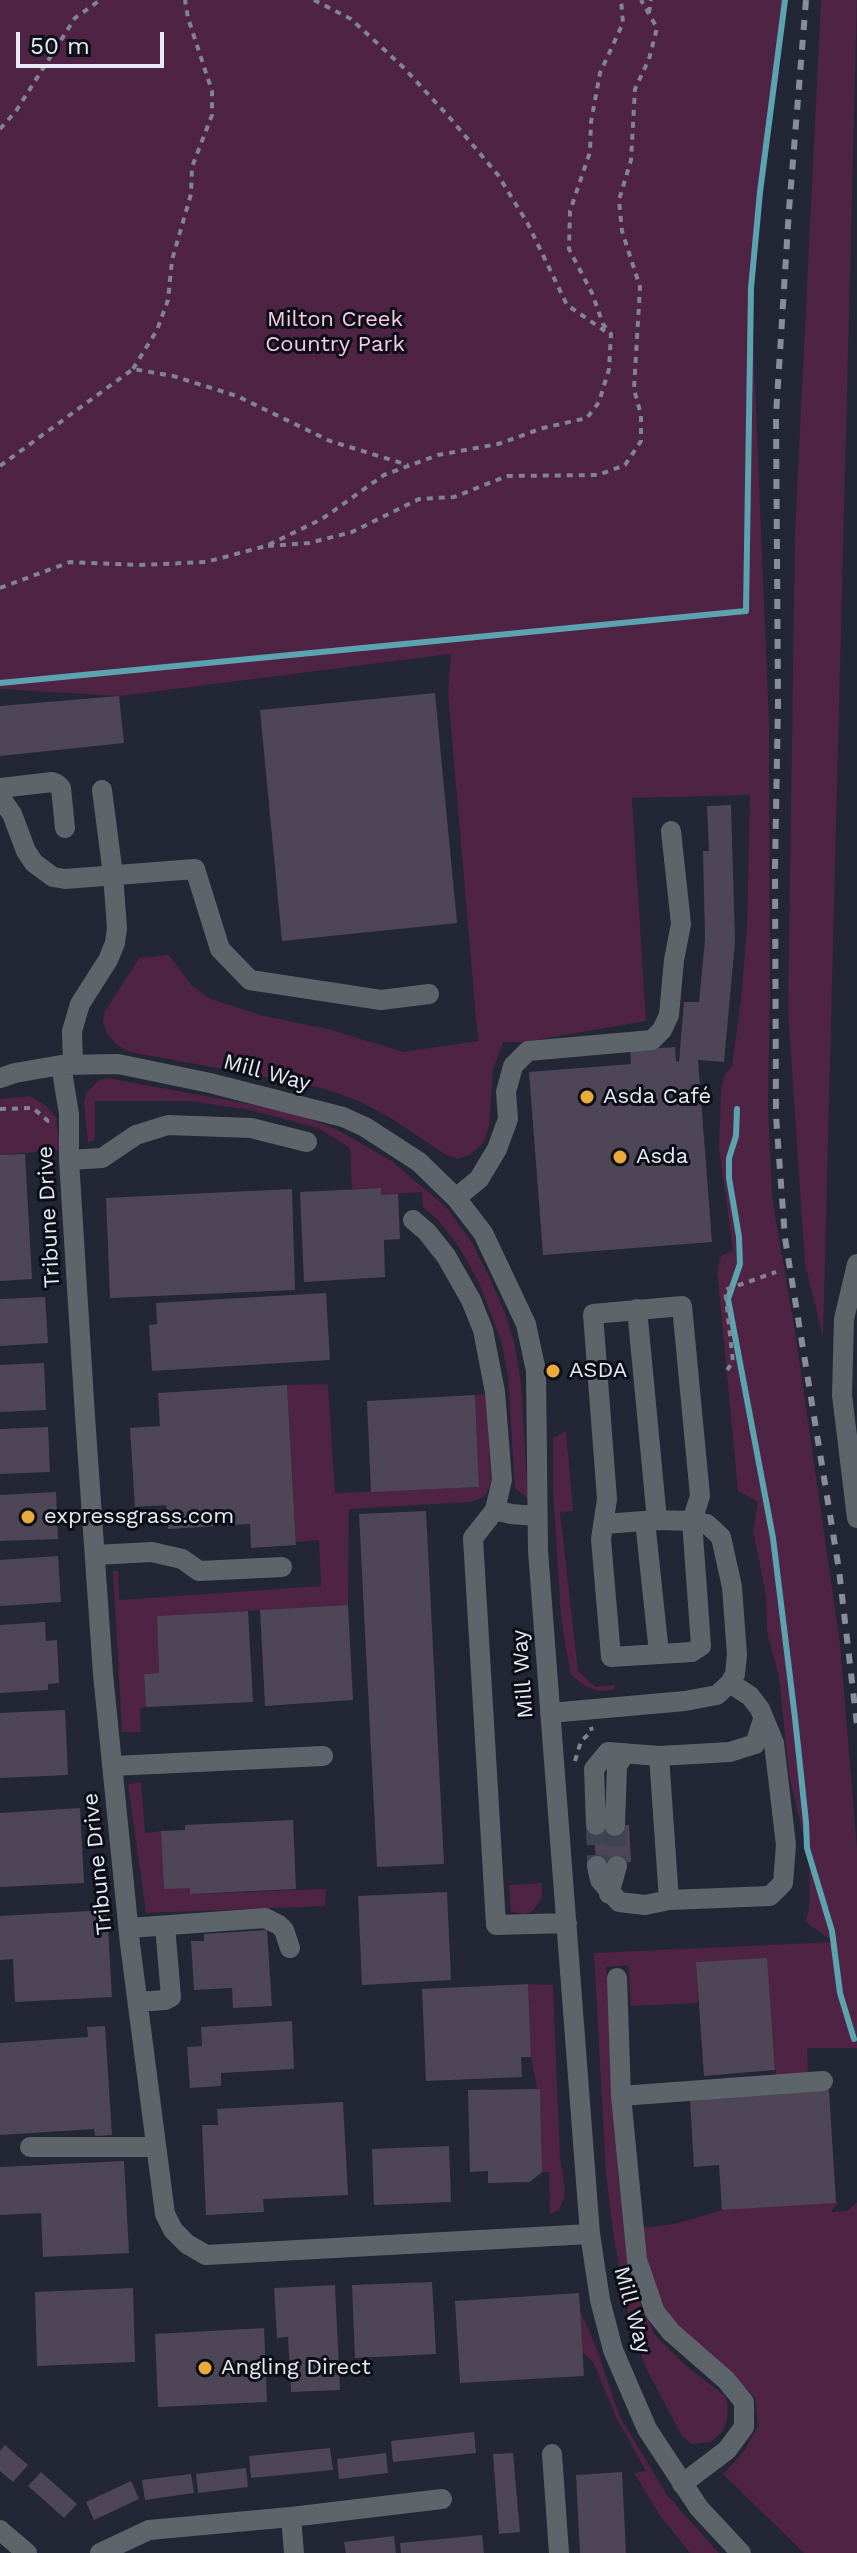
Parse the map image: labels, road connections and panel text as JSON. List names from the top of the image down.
{
  "streets": {
    "street": ["Mill Way", "Tribune Drive"]
  },
  "crossings": [
    ["Mill Way", "Tribune Drive"]
  ],
  "parks": ["Milton Creek Country Park"],
  "places": [
    "Asda Café",
    "Asda",
    "ASDA",
    "expressgrass.com",
    "Angling Direct"
  ],
  "scale_bar": "50 m"
}
